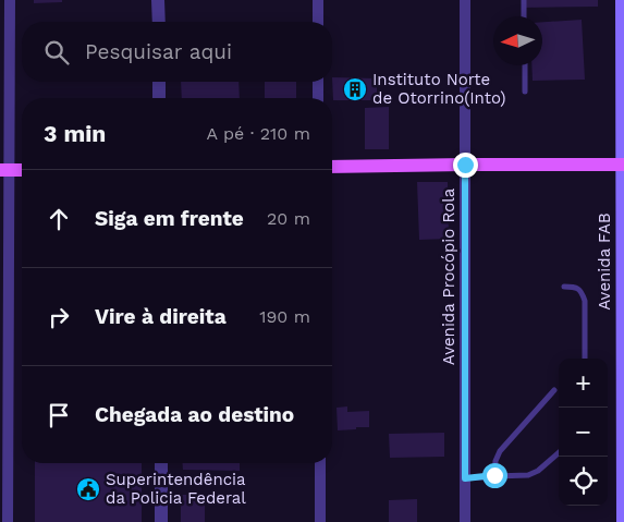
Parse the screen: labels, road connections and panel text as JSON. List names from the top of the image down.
{
  "streets": {
    "main road": ["Avenida FAB"],
    "street": ["Avenida Procópio Rola"]
  },
  "places": {
    "building": ["Instituto Norte de Otorrino(Into)"],
    "public building": ["Superintendência da Policia Federal"]
  },
  "north": "left",
  "page": {
    "search": "Pesquisar aqui",
    "heading": ["3 min", "A pé · 210 m"],
    "list": [
      ["Siga em frente", "20 m"],
      ["Vire à direita", "190 m"],
      "Chegada ao destino"
    ],
    "map_buttons": ["+", "−"]
  }
}
